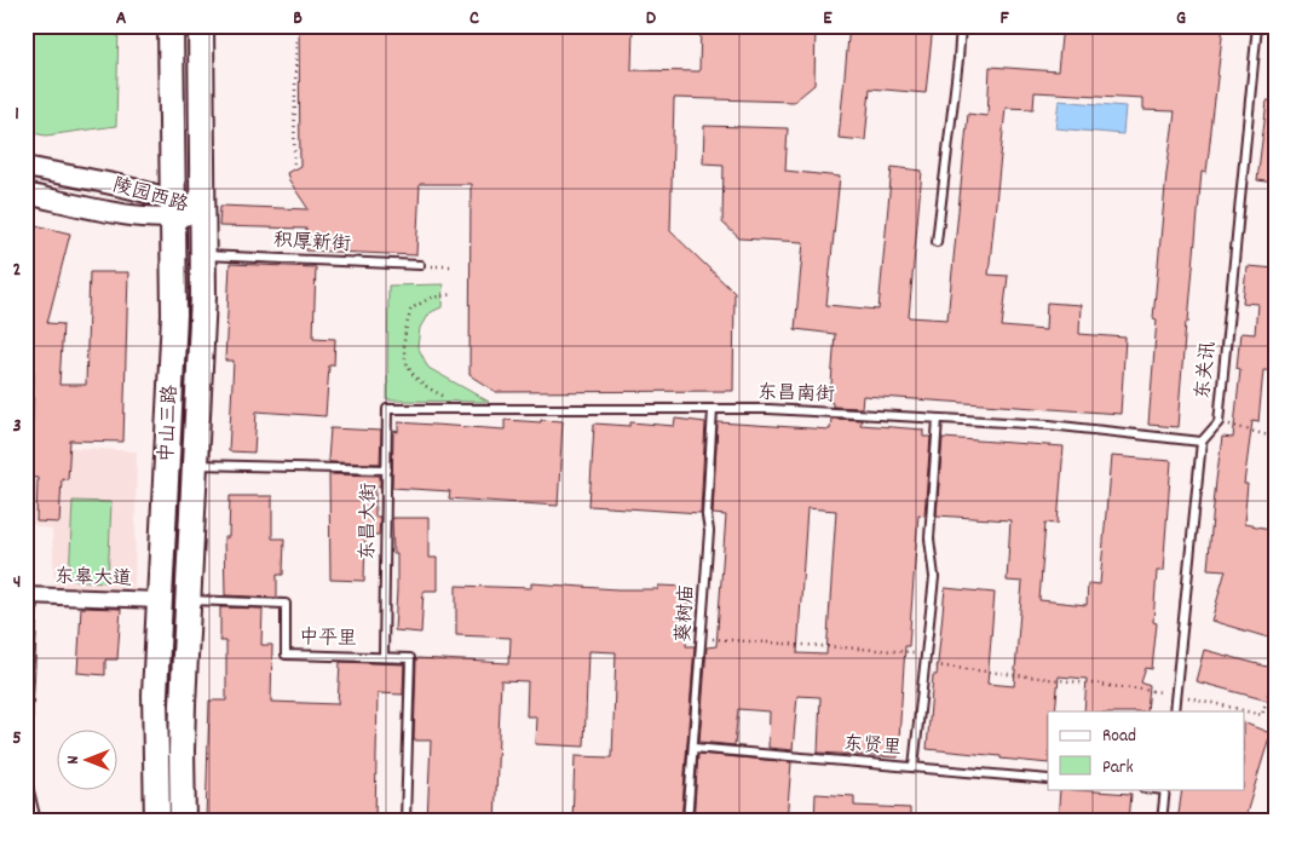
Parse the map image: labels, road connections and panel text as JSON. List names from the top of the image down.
{
  "streets": {
    "main road": ["中山三路"],
    "street": ["陵园西路", "东皋大道"],
    "lane": [
      "积厚新街",
      "东关讯",
      "东昌南街",
      "东昌大街",
      "葵树庙",
      "中平里",
      "东贤里"
    ]
  },
  "crossings": [
    ["陵园西路", "中山三路"],
    ["积厚新街", "中山三路"],
    ["东关讯", "东昌南街"],
    ["东昌南街", "东昌大街"],
    ["东昌南街", "葵树庙"],
    ["中山三路", "东昌大街"],
    ["中山三路", "东皋大道"],
    ["中山三路", "中平里"],
    ["东昌大街", "中平里"],
    ["葵树庙", "东贤里"]
  ],
  "legend": ["Road", "Park"],
  "north": "left",
  "grid": {
    "columns": [
      "A",
      "B",
      "C",
      "D",
      "E",
      "F",
      "G"
    ],
    "rows": [
      "1",
      "2",
      "3",
      "4",
      "5"
    ]
  }
}
